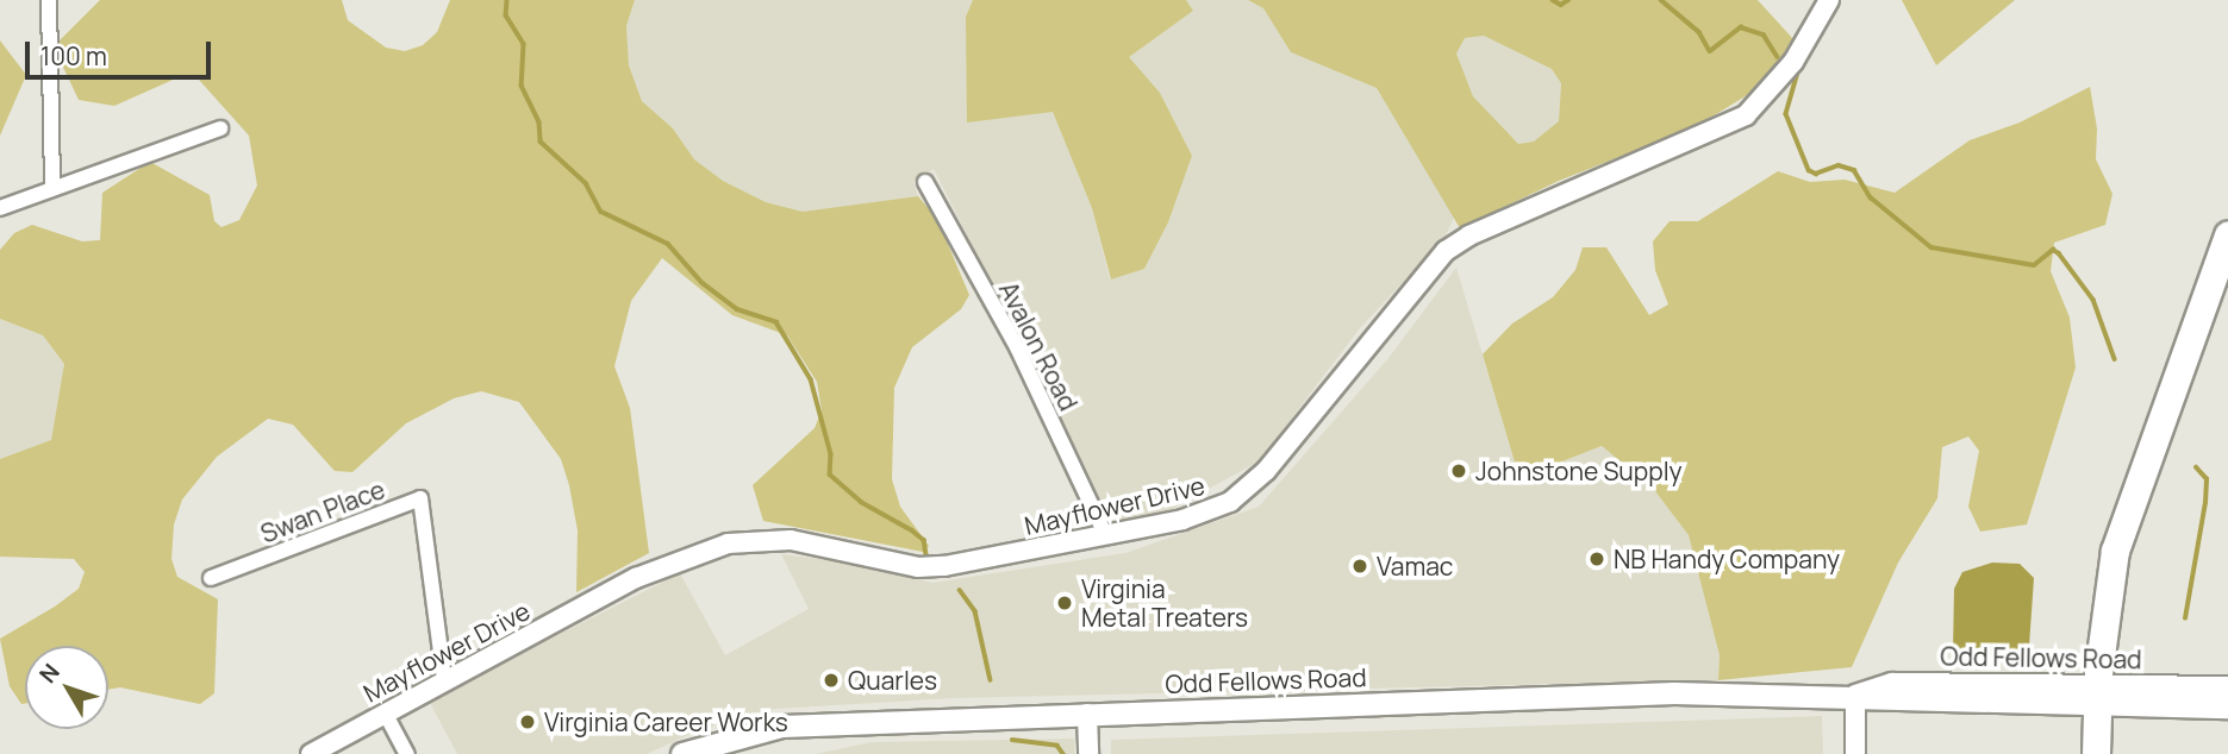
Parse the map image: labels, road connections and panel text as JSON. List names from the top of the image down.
{
  "streets": {
    "main road": ["Odd Fellows Road"],
    "street": ["Avalon Road", "Mayflower Drive", "Swan Place"]
  },
  "crossings": [
    ["Avalon Road", "Mayflower Drive"],
    ["Mayflower Drive", "Swan Place"]
  ],
  "places": [
    "Johnstone Supply",
    "NB Handy Company",
    "Vamac",
    "Virginia Metal Treaters",
    "Quarles",
    "Virginia Career Works"
  ],
  "scale_bar": "100 m",
  "north": "top left"
}
